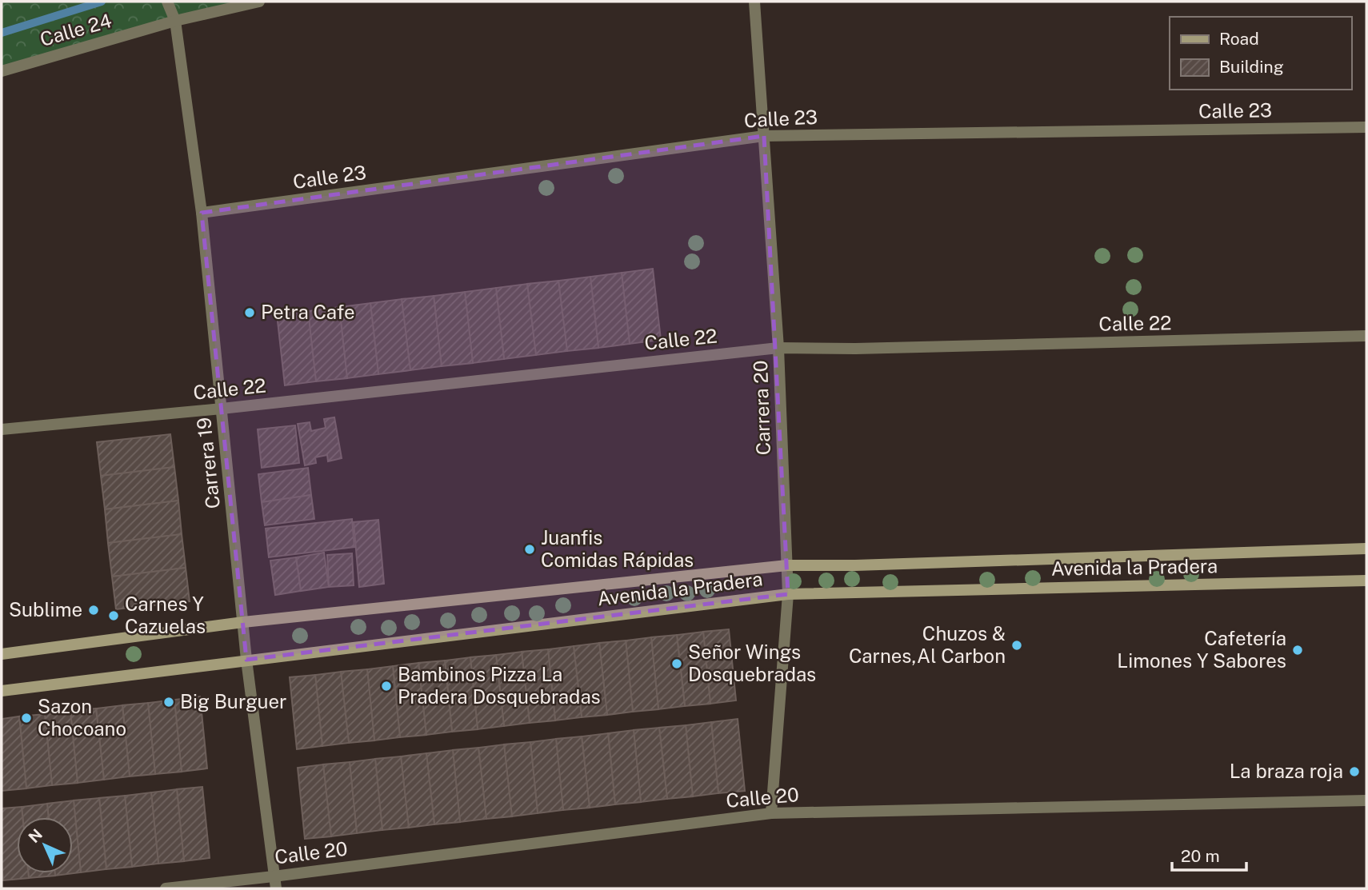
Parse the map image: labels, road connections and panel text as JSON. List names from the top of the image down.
{
  "streets": {
    "street": [
      "Calle 24",
      "Calle 23",
      "Calle 22",
      "Carrera 20",
      "Carrera 19",
      "Avenida la Pradera",
      "Calle 20"
    ]
  },
  "crossings": [
    ["Calle 24", "Carrera 19"],
    ["Calle 23", "Carrera 20"],
    ["Calle 23", "Carrera 19"],
    ["Calle 22", "Carrera 20"],
    ["Calle 22", "Carrera 19"],
    ["Carrera 20", "Avenida la Pradera"],
    ["Carrera 20", "Calle 20"],
    ["Carrera 19", "Avenida la Pradera"],
    ["Carrera 19", "Calle 20"]
  ],
  "places": [
    "Petra Cafe",
    "Juanfis Comidas Rápidas",
    "Sublime",
    "Carnes Y Cazuelas",
    "Chuzos & Carnes,Al Carbon",
    "Cafetería Limones Y Sabores",
    "Señor Wings Dosquebradas",
    "Bambinos Pizza La Pradera Dosquebradas",
    "Big Burguer",
    "Sazon Chocoano",
    "La braza roja"
  ],
  "legend": ["Road", "Building"],
  "scale_bar": "20 m",
  "north": "top left"
}
